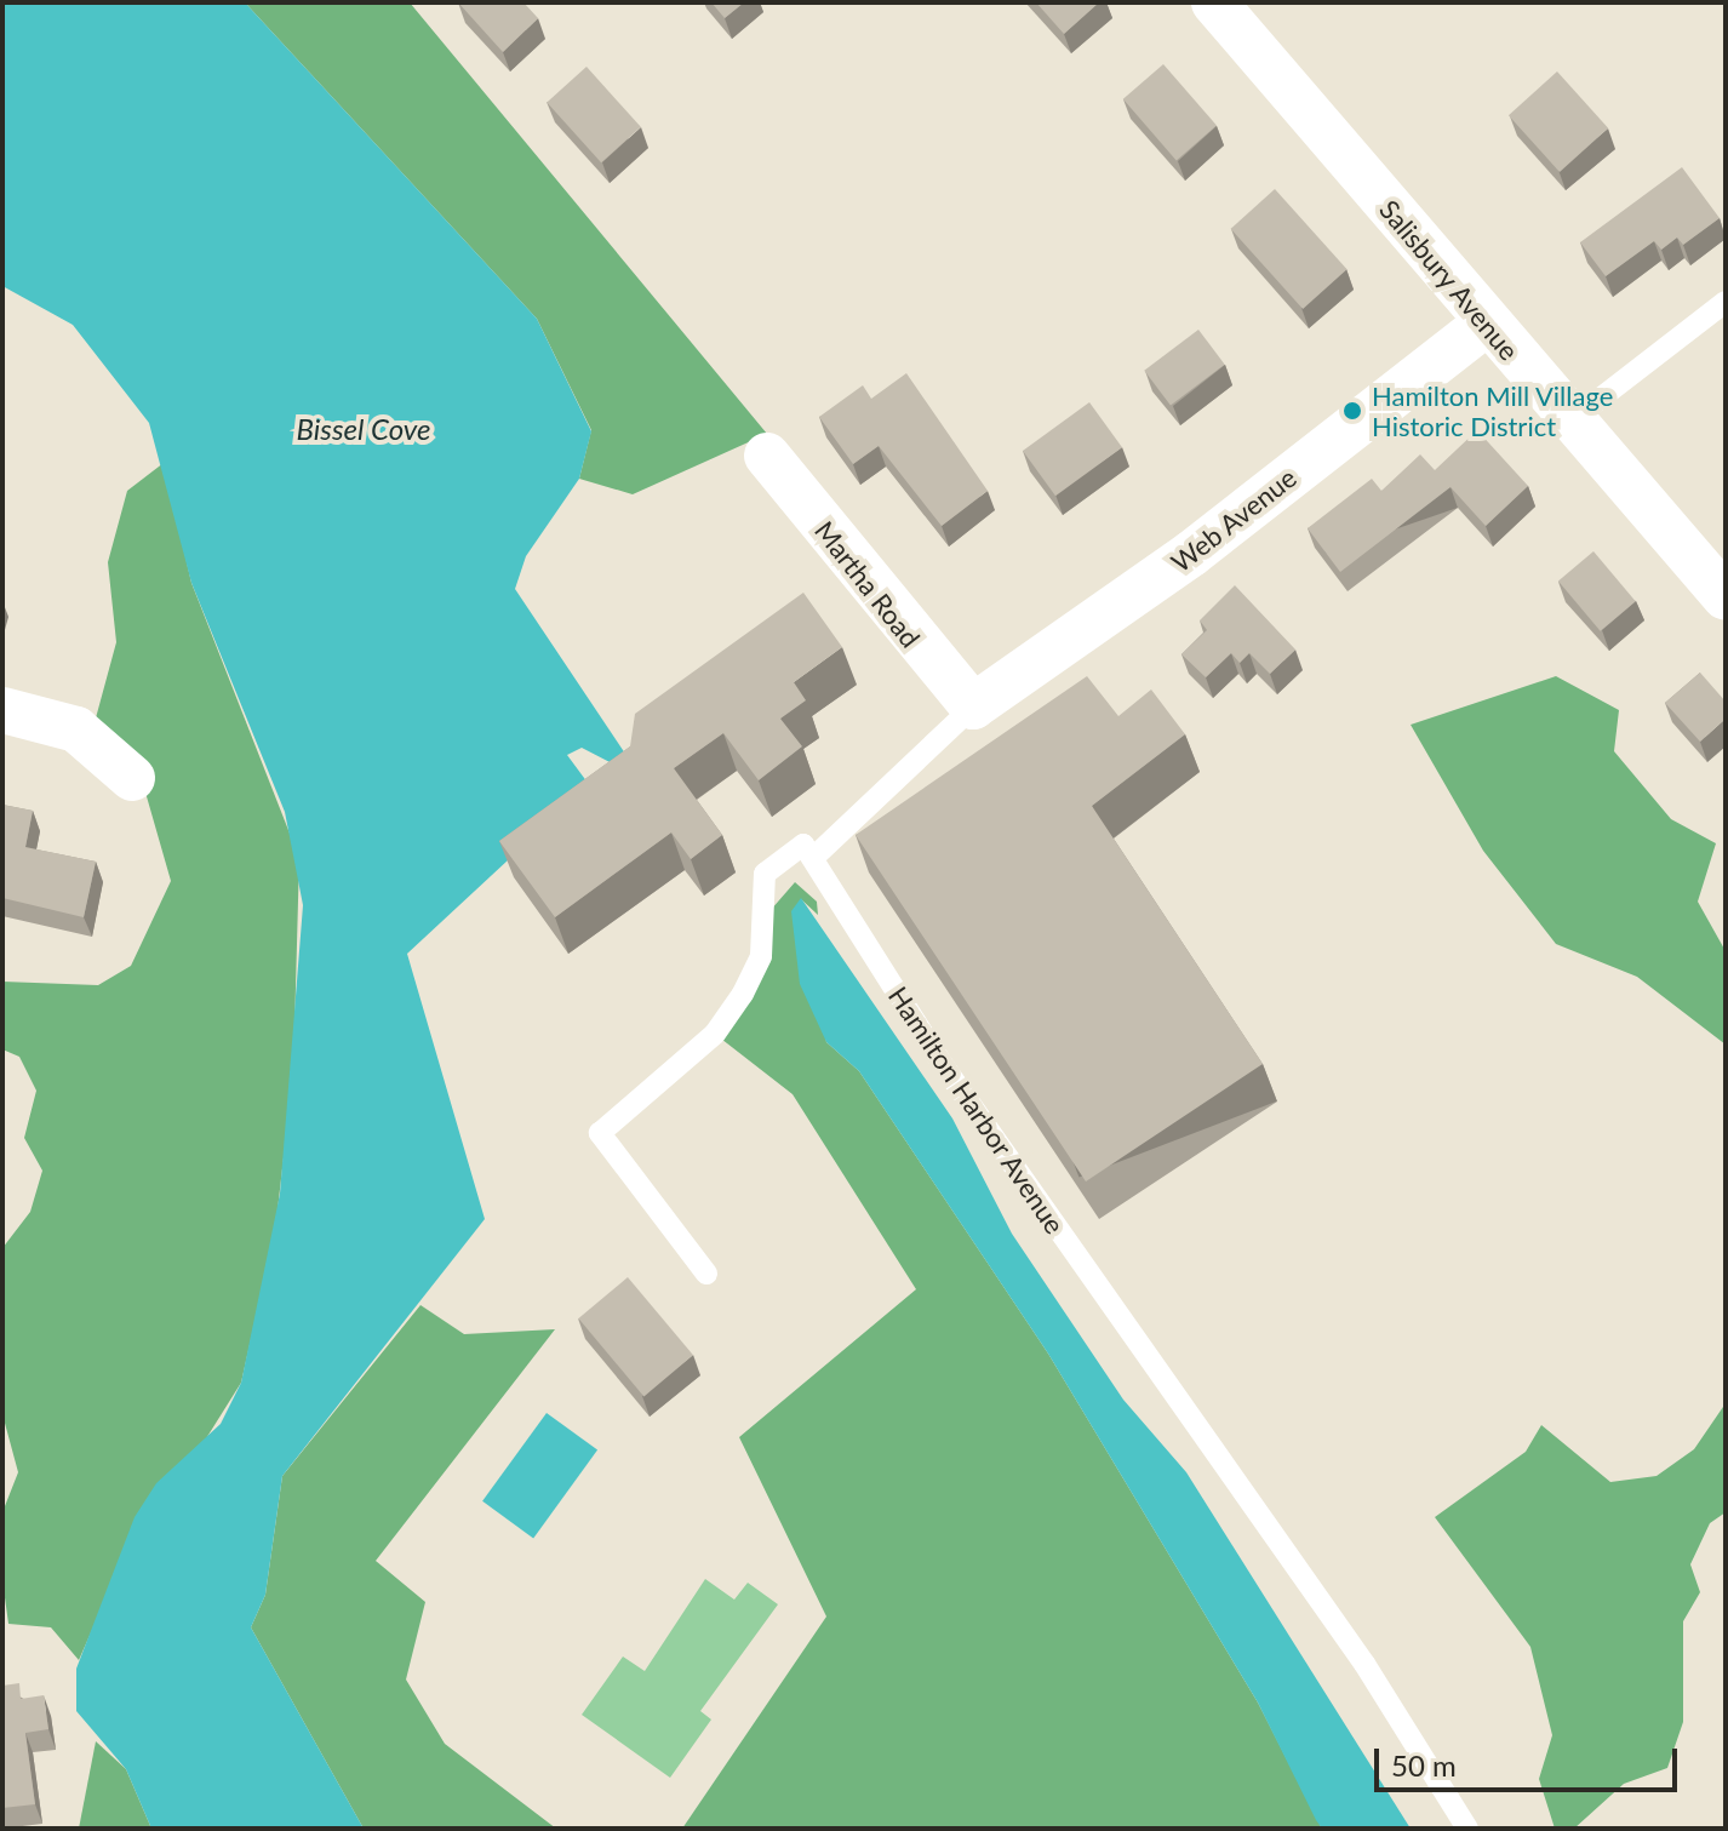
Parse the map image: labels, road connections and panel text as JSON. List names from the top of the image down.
{
  "streets": {
    "street": ["Salisbury Avenue", "Web Avenue", "Martha Road"],
    "lane": ["Hamilton Harbor Avenue"]
  },
  "crossings": [
    ["Salisbury Avenue", "Web Avenue"],
    ["Web Avenue", "Martha Road"]
  ],
  "water": ["Bissel Cove"],
  "places": ["Hamilton Mill Village Historic District"],
  "scale_bar": "50 m"
}
